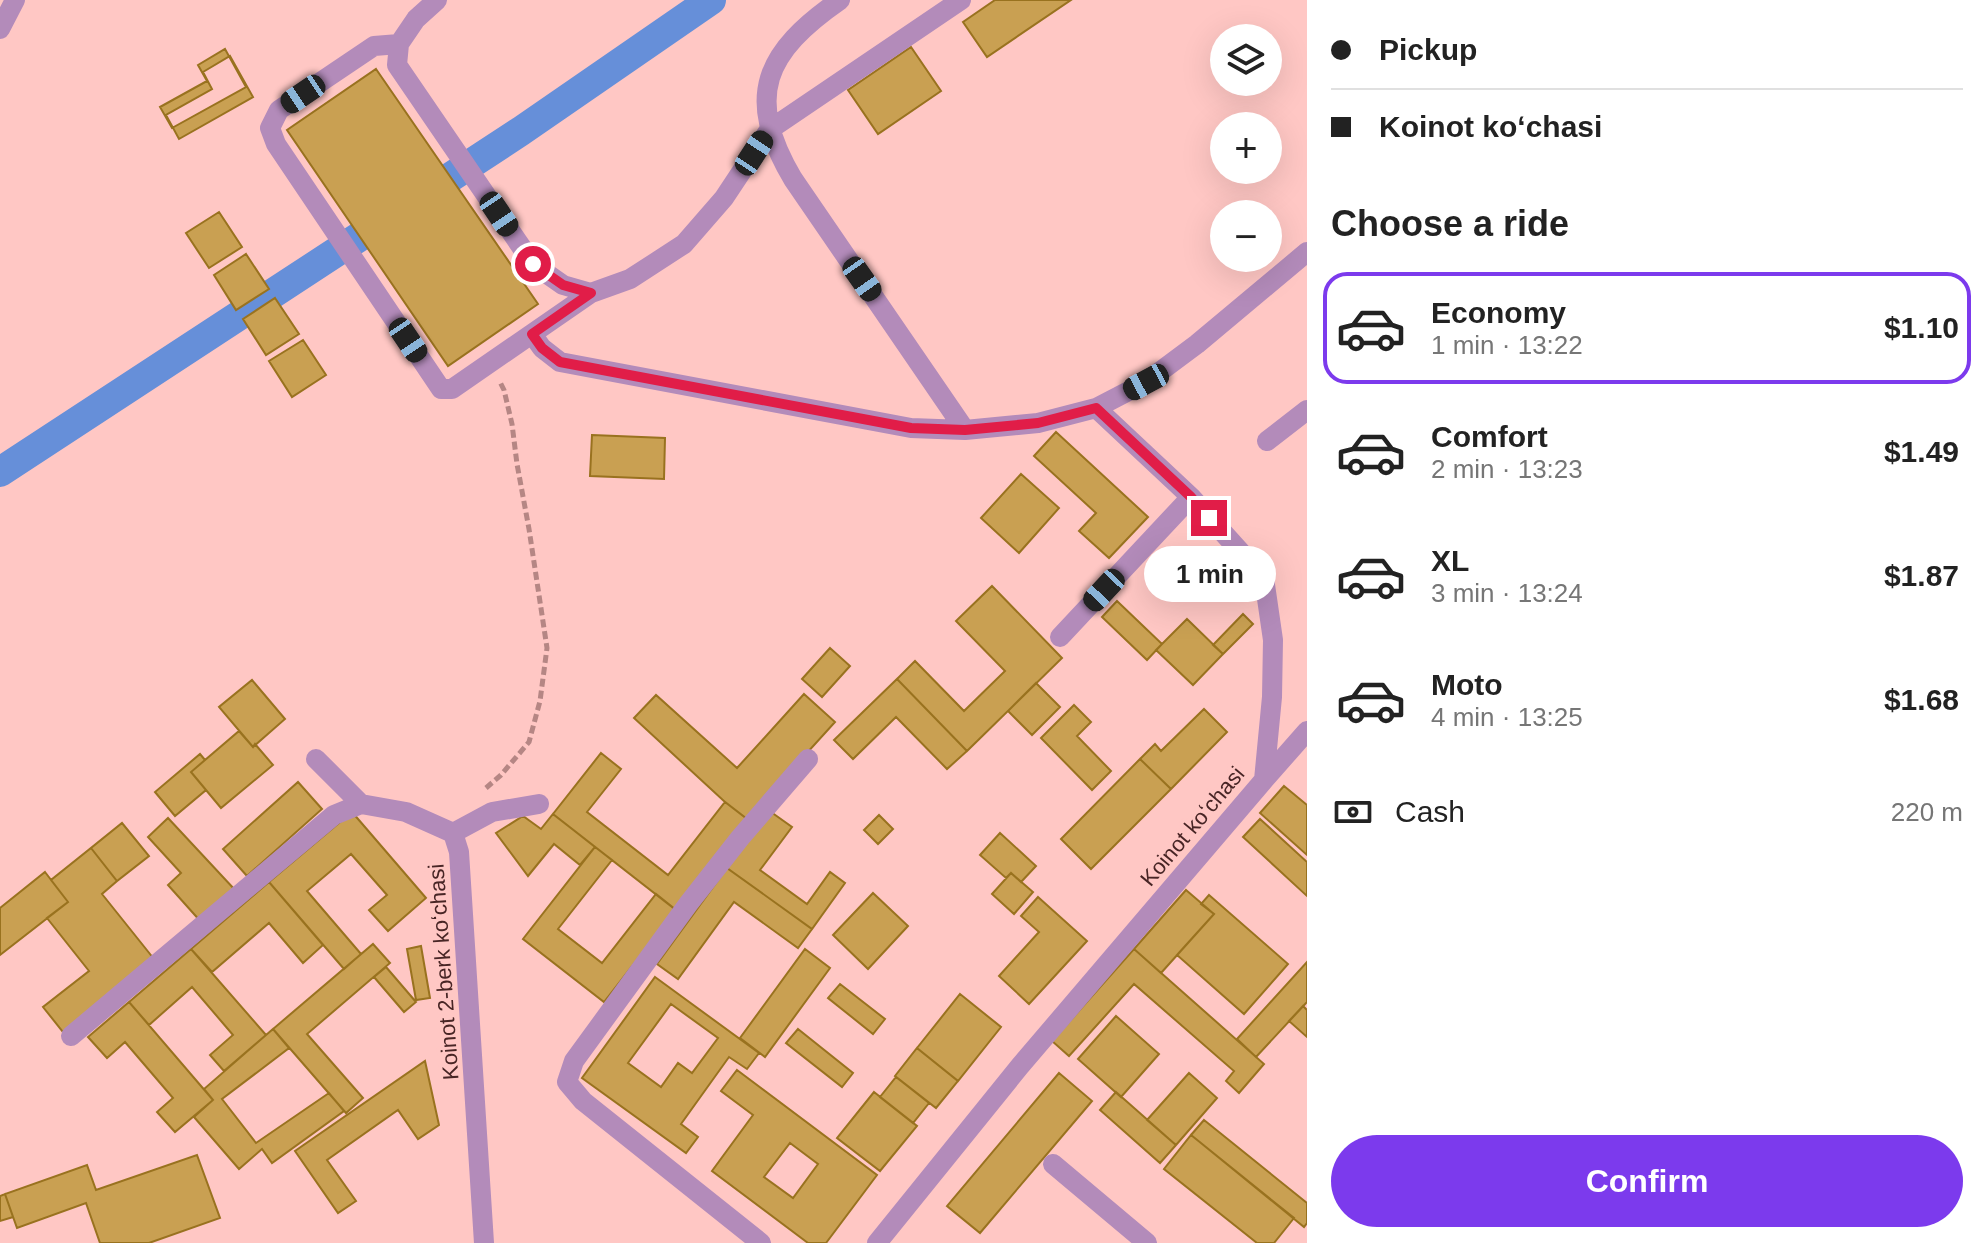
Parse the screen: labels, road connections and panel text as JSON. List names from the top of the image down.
{
  "streets": {
    "street": ["Koinot koʻchasi", "Koinot 2-berk koʻchasi"]
  },
  "page": {
    "banner": ["Pickup", "Koinot koʻchasi"],
    "map_buttons": ["+", "−"],
    "heading": "Choose a ride",
    "list": [
      {
        "name": "Economy",
        "note": "1 min · 13:22",
        "value": "$1.10"
      },
      {
        "name": "Comfort",
        "note": "2 min · 13:23",
        "value": "$1.49"
      },
      {
        "name": "XL",
        "note": "3 min · 13:24",
        "value": "$1.87"
      },
      {
        "name": "Moto",
        "note": "4 min · 13:25",
        "value": "$1.68"
      }
    ],
    "bubble": "1 min",
    "pay": ["Cash", "220 m"],
    "buttons": "Confirm"
  }
}
